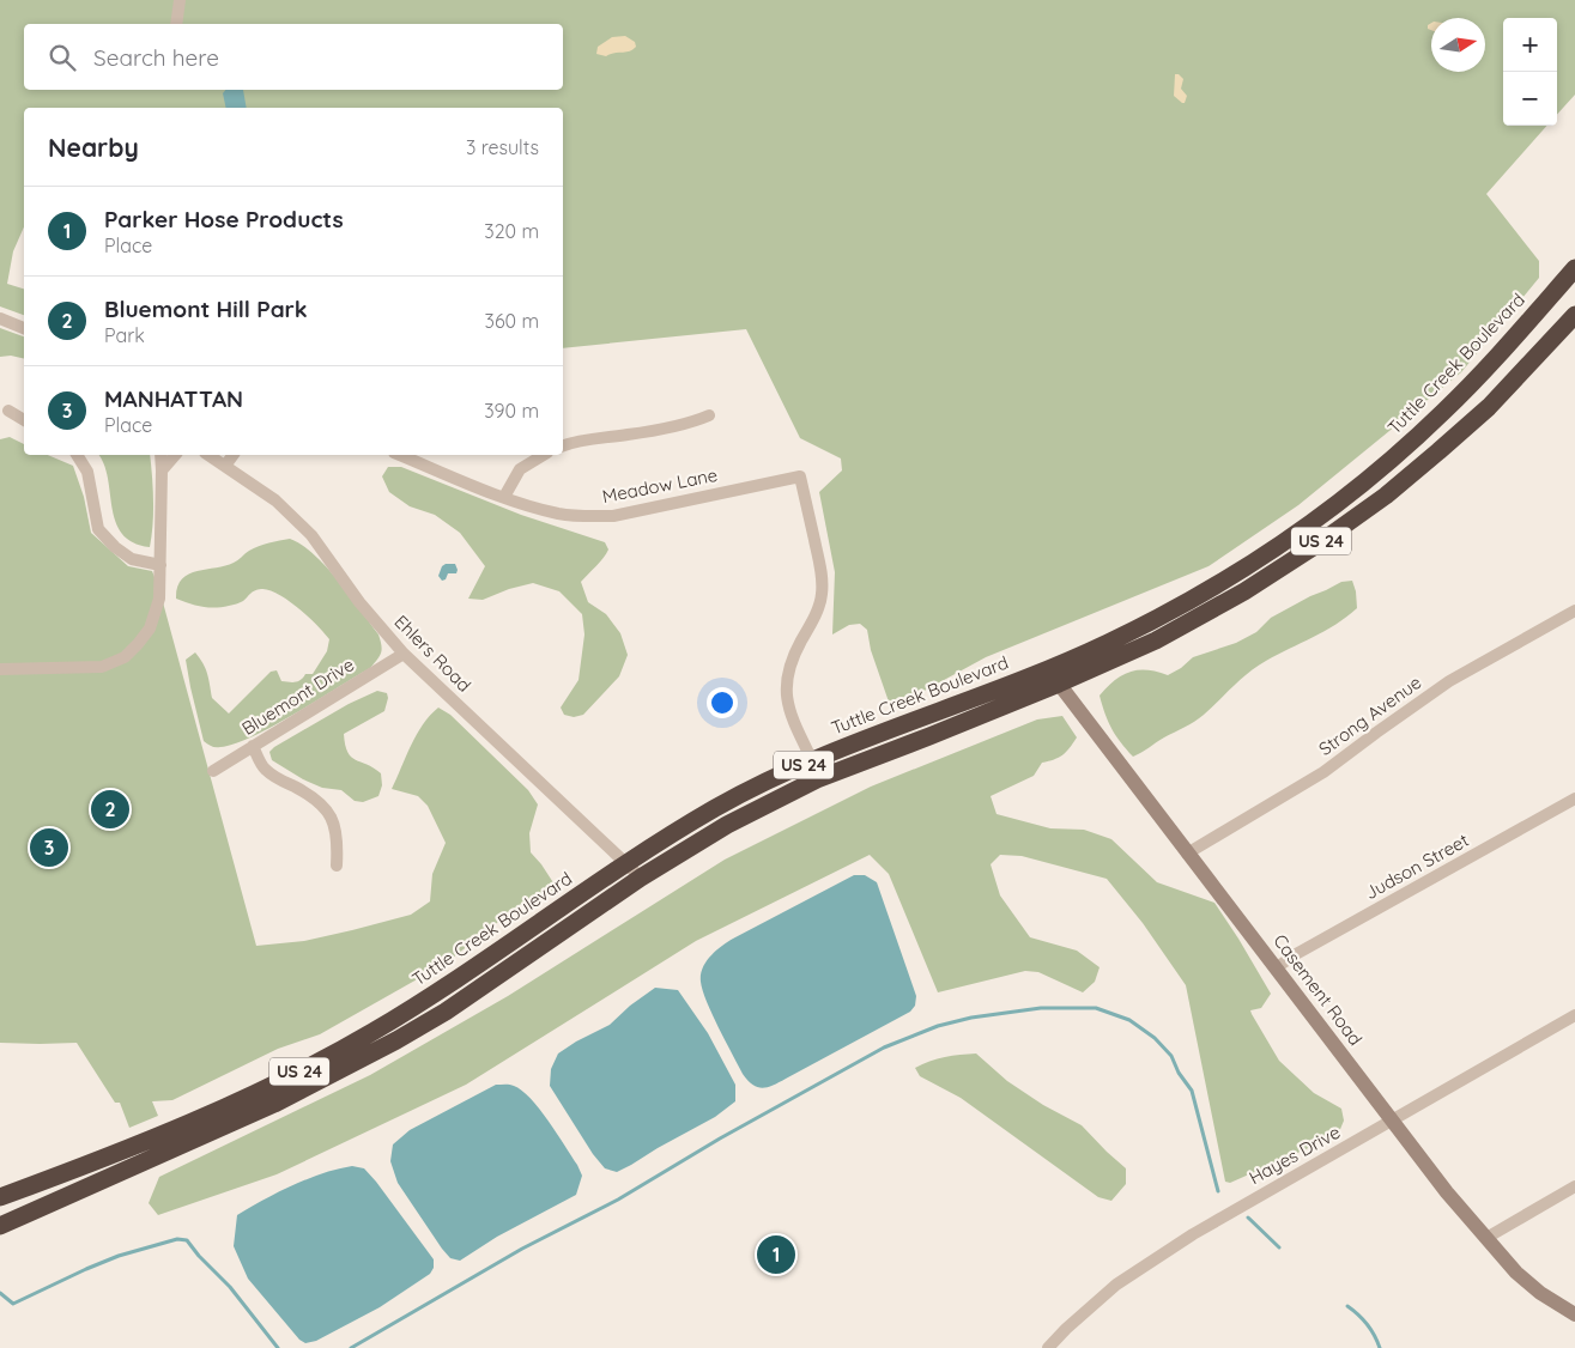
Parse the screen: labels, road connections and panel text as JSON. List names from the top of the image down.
{
  "streets": {
    "highway": ["Tuttle Creek Boulevard", "US 24"],
    "street": [
      "Meadow Lane",
      "Ehlers Road",
      "Bluemont Drive",
      "Strong Avenue",
      "Judson Street",
      "Casement Road",
      "Hayes Drive"
    ]
  },
  "crossings": [
    ["Tuttle Creek Boulevard", "Meadow Lane"],
    ["Tuttle Creek Boulevard", "Ehlers Road"],
    ["Tuttle Creek Boulevard", "Casement Road"],
    ["Ehlers Road", "Bluemont Drive"],
    ["Strong Avenue", "Casement Road"],
    ["Judson Street", "Casement Road"],
    ["Casement Road", "Hayes Drive"]
  ],
  "north": "right",
  "page": {
    "map_buttons": ["+", "−"],
    "search": "Search here",
    "heading": ["Nearby", "3 results"],
    "list": [
      {
        "mark": "1",
        "name": "Parker Hose Products",
        "note": "Place",
        "value": "320 m"
      },
      {
        "mark": "2",
        "name": "Bluemont Hill Park",
        "note": "Park",
        "value": "360 m"
      },
      {
        "mark": "3",
        "name": "MANHATTAN",
        "note": "Place",
        "value": "390 m"
      }
    ],
    "pins": ["2", "3", "1"]
  }
}
